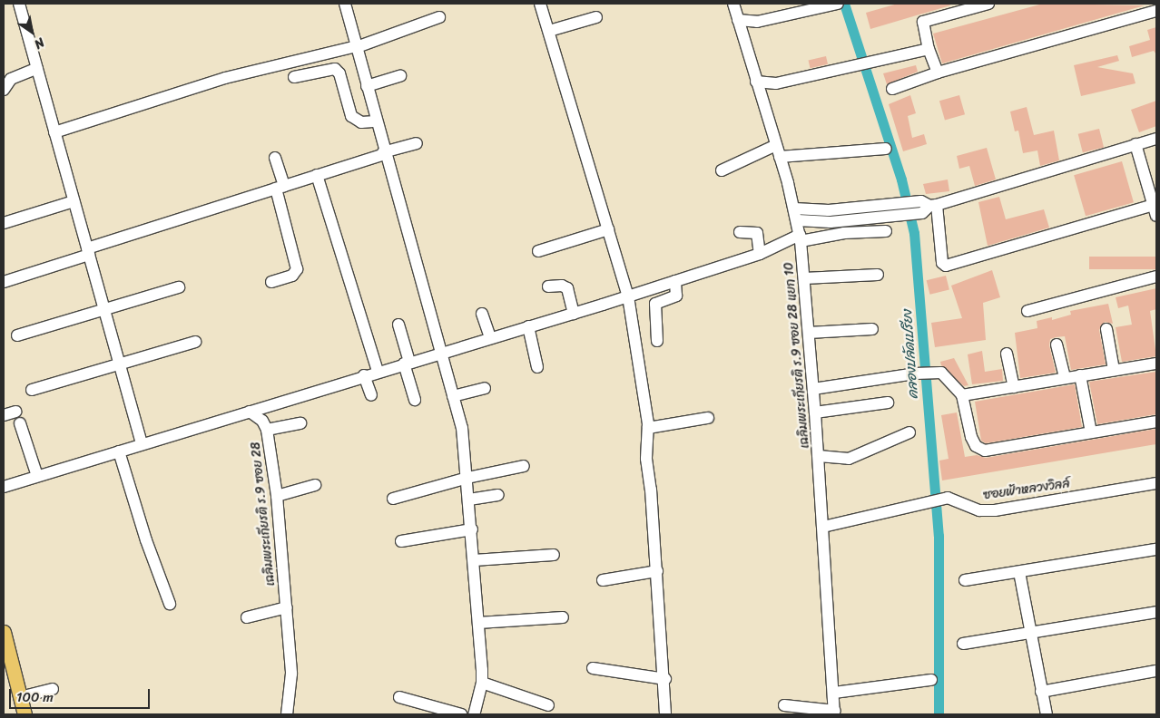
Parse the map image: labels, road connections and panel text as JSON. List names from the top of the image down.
{
  "streets": {
    "street": ["เฉลิมพระเกียรติ ร.9 ซอย 28 แยก 10", "ซอยฟ้าหลวงวิลล์", "เฉลิมพระเกียรติ ร.9 ซอย 28"]
  },
  "crossings": [
    ["เฉลิมพระเกียรติ ร.9 ซอย 28 แยก 10", "ซอยฟ้าหลวงวิลล์"]
  ],
  "water": ["คลองปลัดเปรียง"],
  "scale_bar": "100 m",
  "north": "bottom right"
}
